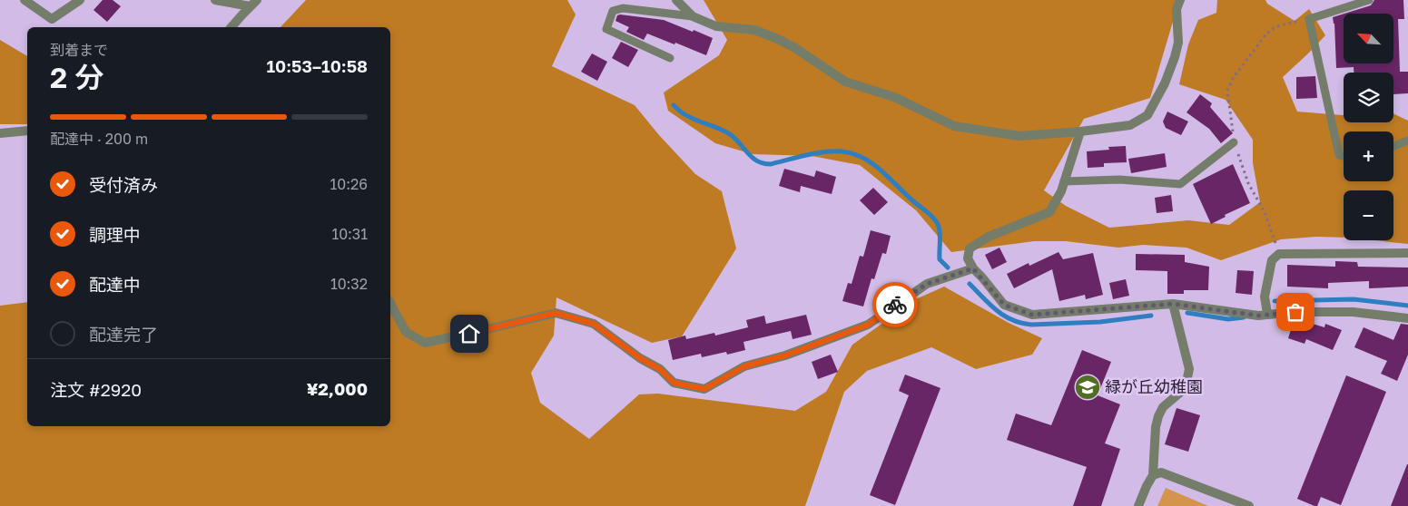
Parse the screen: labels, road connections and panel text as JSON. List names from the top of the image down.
{
  "places": {
    "school or university": ["緑が丘幼稚園"]
  },
  "north": "top left",
  "page": {
    "map_buttons": ["+", "−"],
    "heading": ["2 分", "到着まで", "10:53–10:58"],
    "panel": ["注文 #2920", "¥2,000"],
    "bar": "配達中 · 200 m",
    "list": [
      ["受付済み", "10:26"],
      ["調理中", "10:31"],
      ["配達中", "10:32"],
      "配達完了"
    ]
  }
}
